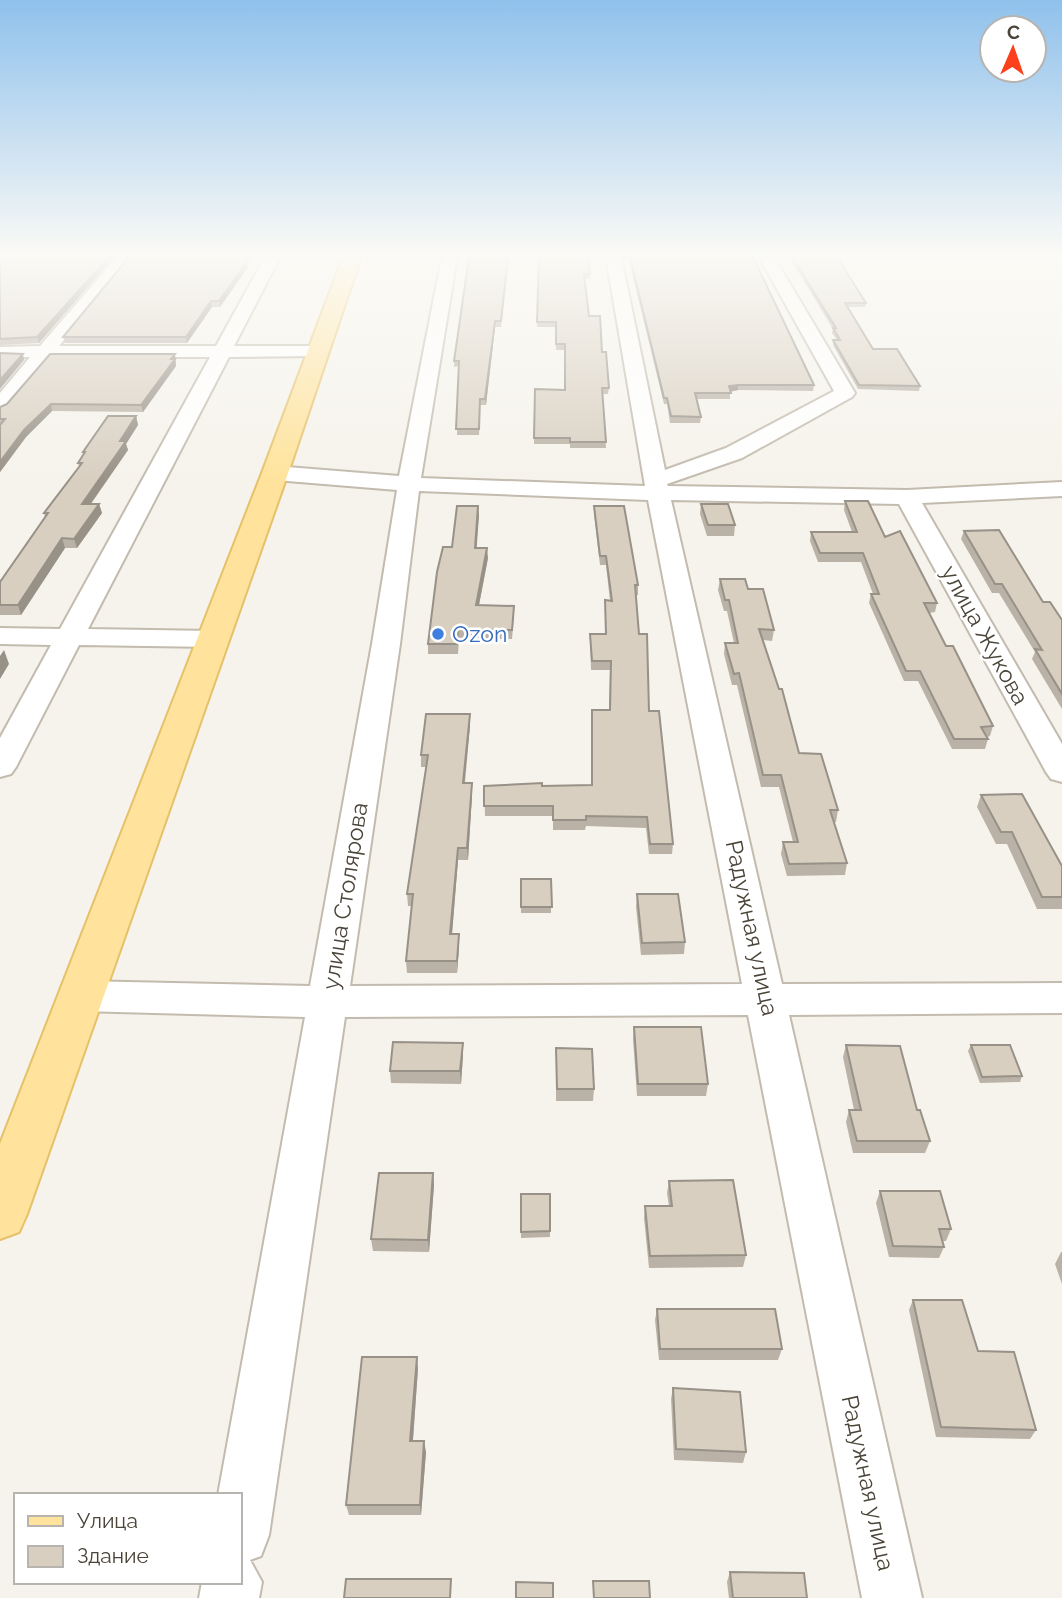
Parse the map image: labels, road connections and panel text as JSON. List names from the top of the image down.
{
  "streets": {
    "street": ["улица Жукова", "улица Столярова", "Радужная улица"]
  },
  "places": ["Ozon"],
  "legend": ["Улица", "Здание"],
  "north": "top"
}
